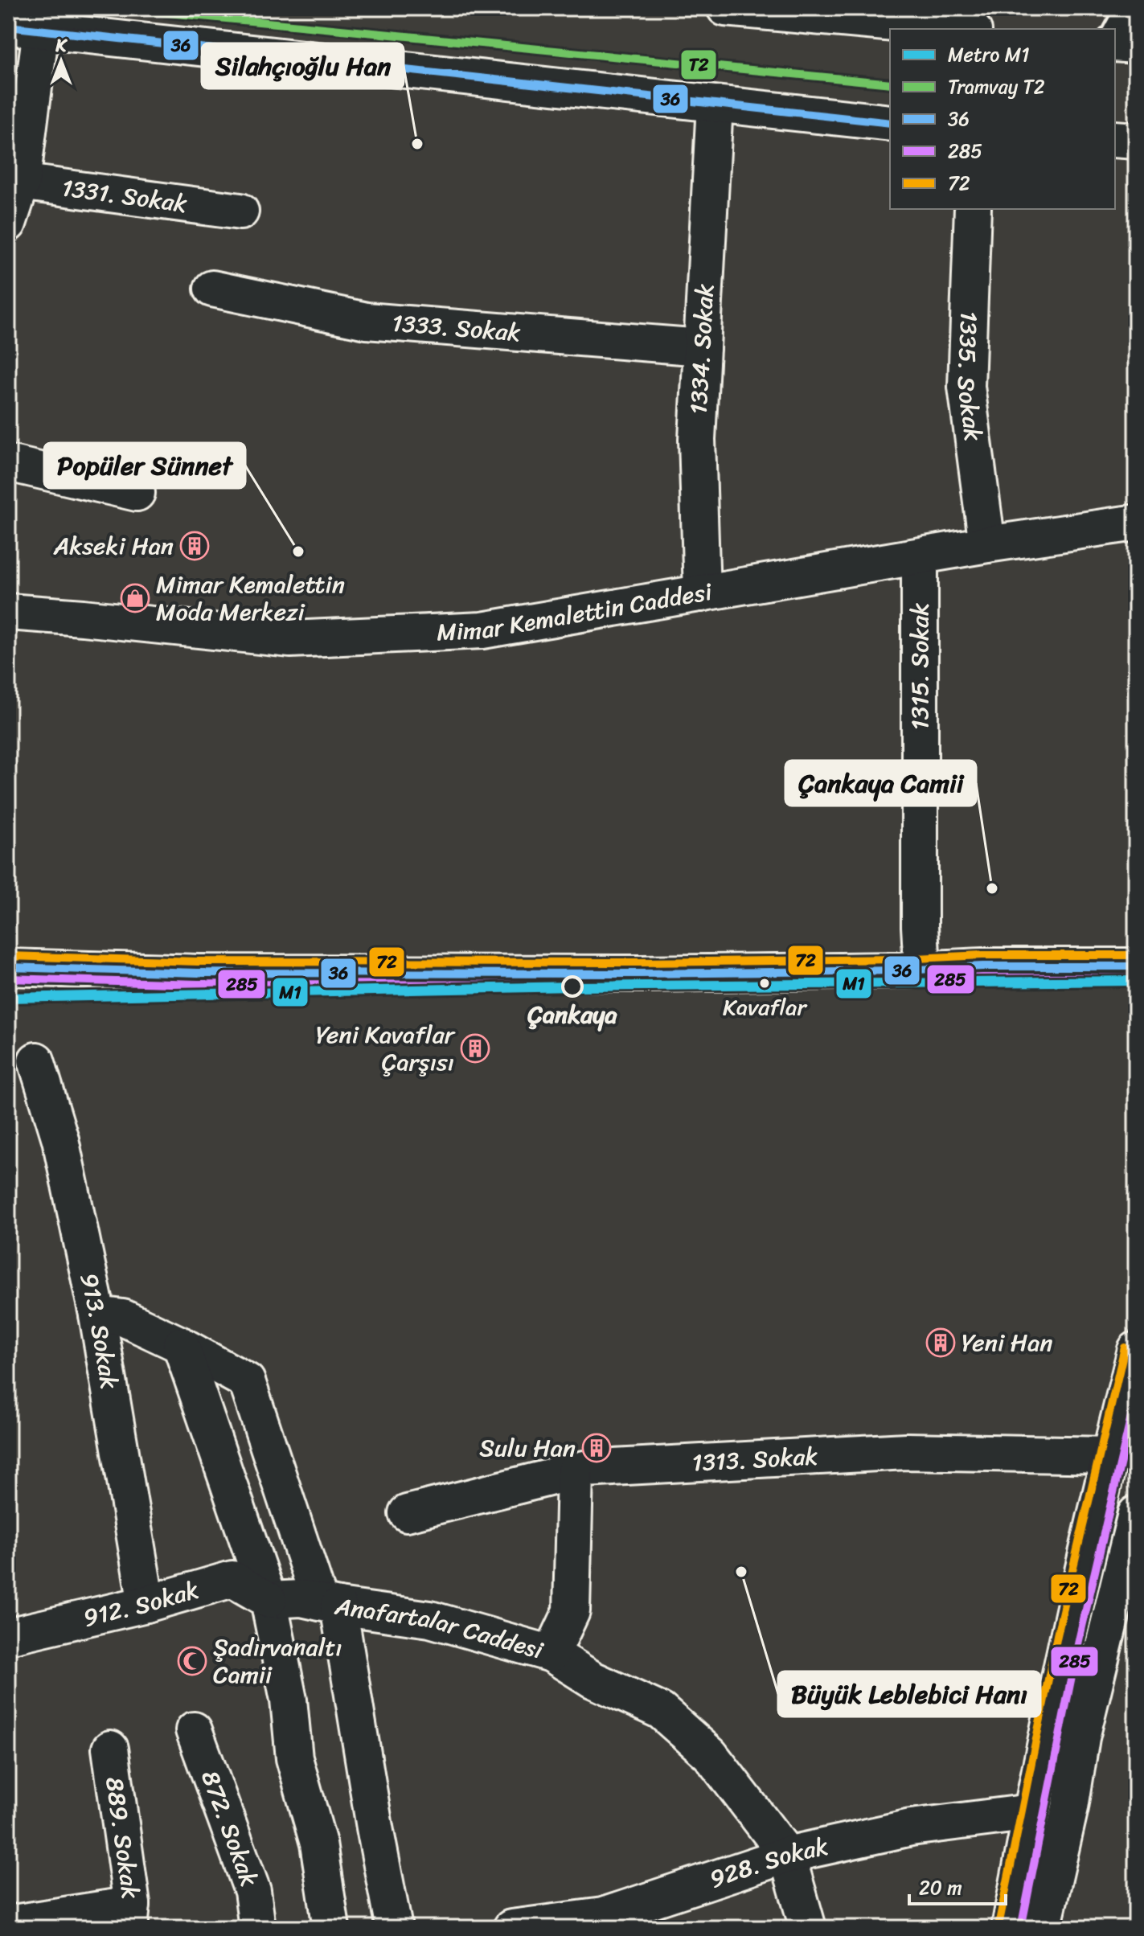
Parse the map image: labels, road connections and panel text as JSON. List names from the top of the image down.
{
  "streets": {
    "street": [
      "1331. Sokak",
      "1333. Sokak",
      "1334. Sokak",
      "1335. Sokak",
      "Mimar Kemalettin Caddesi",
      "1315. Sokak",
      "913. Sokak",
      "1313. Sokak",
      "912. Sokak",
      "Anafartalar Caddesi",
      "872. Sokak",
      "889. Sokak",
      "928. Sokak"
    ]
  },
  "crossings": [
    ["1333. Sokak", "1334. Sokak"],
    ["1334. Sokak", "Mimar Kemalettin Caddesi"],
    ["1335. Sokak", "Mimar Kemalettin Caddesi"],
    ["Mimar Kemalettin Caddesi", "1315. Sokak"],
    ["913. Sokak", "912. Sokak"],
    ["912. Sokak", "Anafartalar Caddesi"],
    ["Anafartalar Caddesi", "928. Sokak"]
  ],
  "places": {
    "other": [
      "Silahçıoğlu Han",
      "Popüler Sünnet",
      "Çankaya Camii",
      "Kavaflar",
      "Çankaya",
      "Büyük Leblebici Hanı"
    ],
    "building": [
      "Akseki Han",
      "Yeni Kavaflar Çarşısı",
      "Yeni Han",
      "Sulu Han"
    ],
    "shop": ["Mimar Kemalettin Moda Merkezi"],
    "mosque": ["Şadırvanaltı Camii"]
  },
  "lines": [
    "tram line T2",
    "transit line 36",
    "transit line 72",
    "transit line 285",
    "metro line M1"
  ],
  "legend": [
    "Metro M1",
    "Tramvay T2",
    "36",
    "285",
    "72"
  ],
  "scale_bar": "20 m",
  "north": "top"
}
